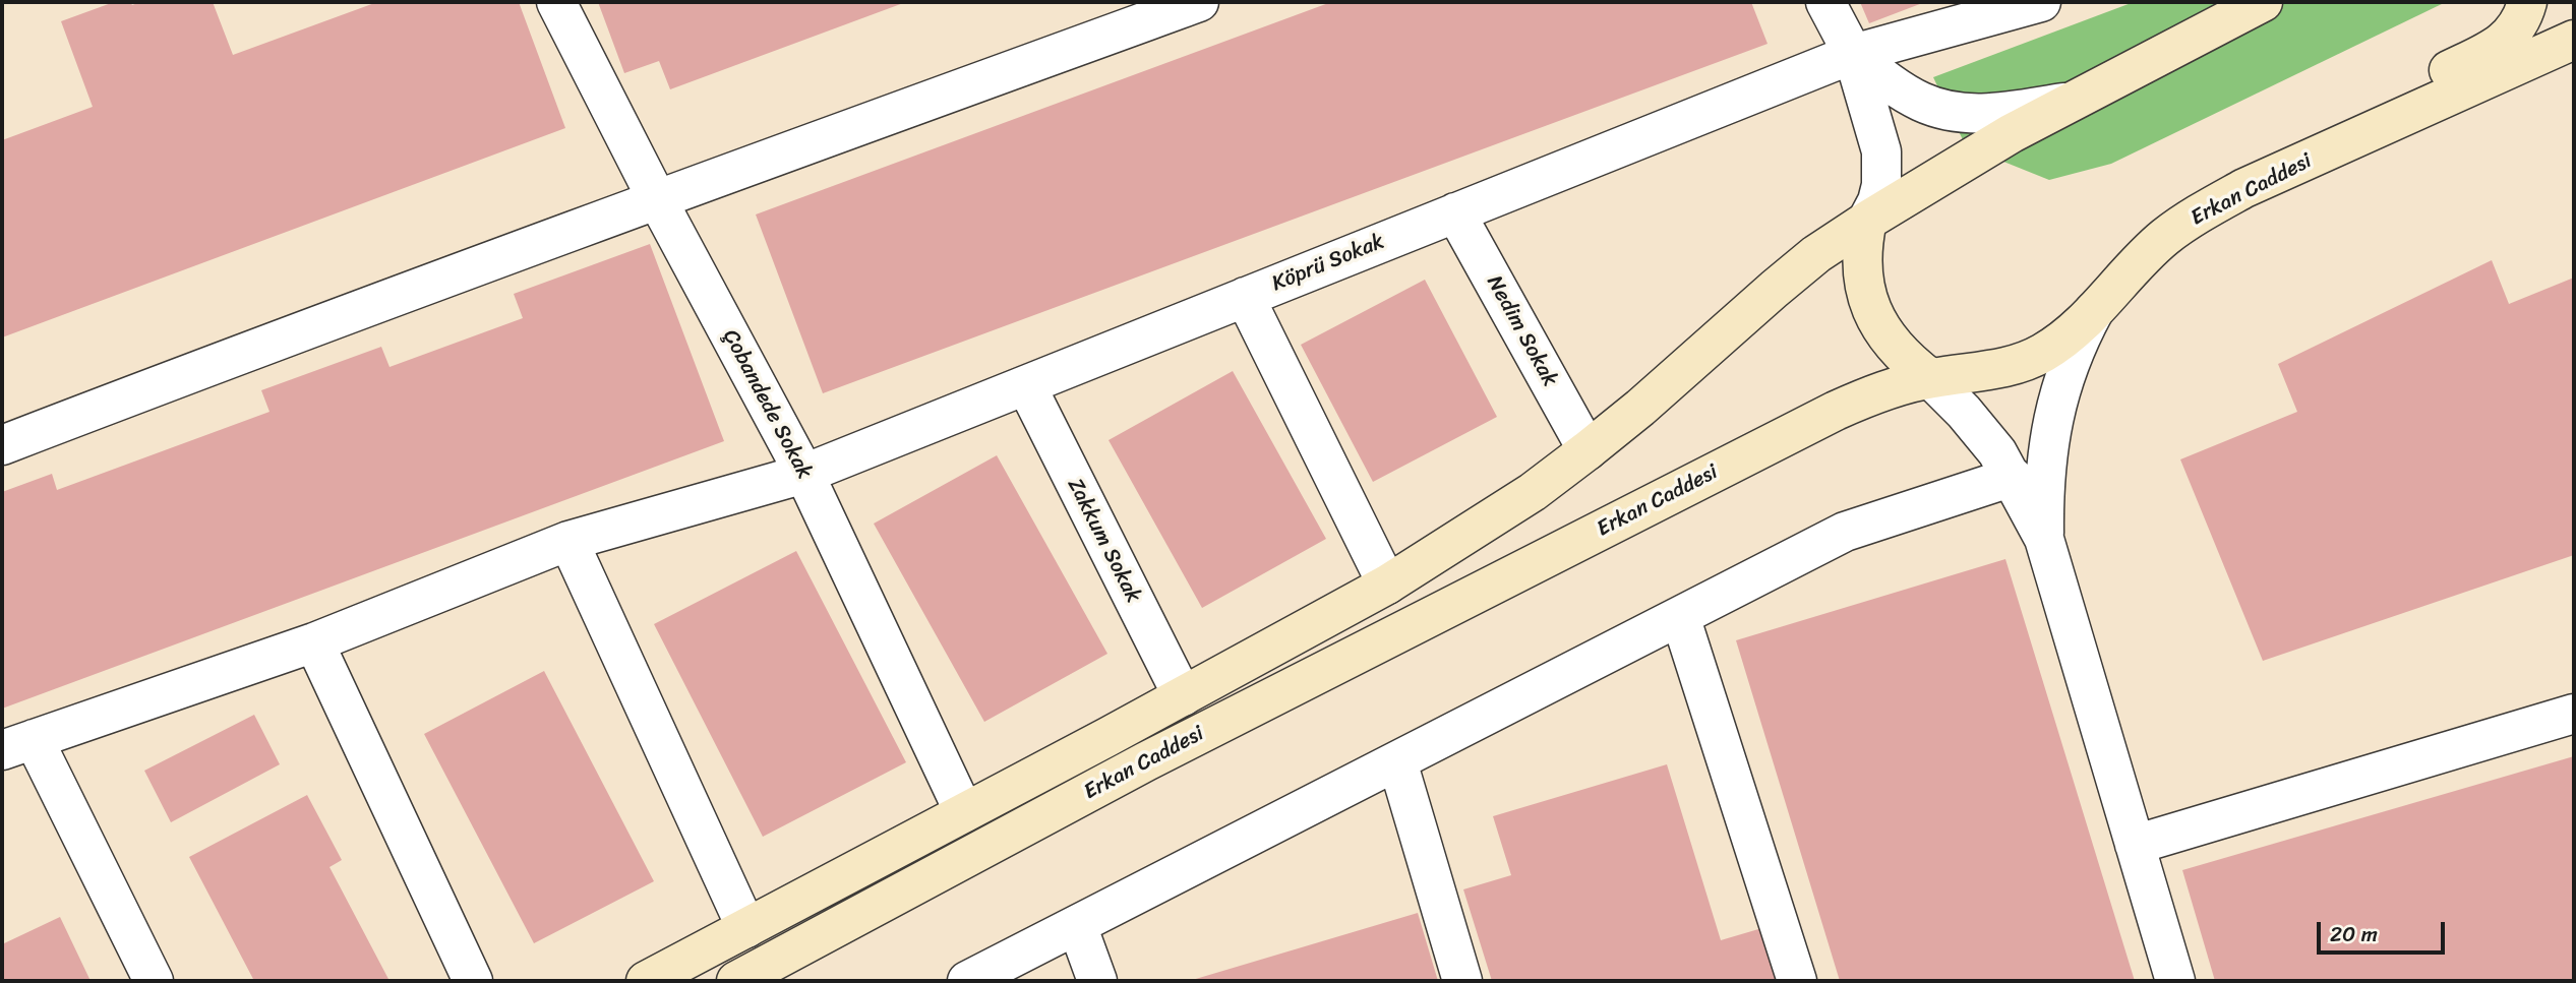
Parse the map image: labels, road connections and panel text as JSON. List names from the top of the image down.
{
  "streets": {
    "main road": ["Erkan Caddesi"],
    "street": [
      "Köprü Sokak",
      "Nedim Sokak",
      "Çobandede Sokak",
      "Zakkum Sokak"
    ]
  },
  "crossings": [
    ["Erkan Caddesi", "Nedim Sokak"],
    ["Erkan Caddesi", "Çobandede Sokak"],
    ["Erkan Caddesi", "Zakkum Sokak"],
    ["Köprü Sokak", "Nedim Sokak"],
    ["Köprü Sokak", "Çobandede Sokak"],
    ["Köprü Sokak", "Zakkum Sokak"]
  ],
  "scale_bar": "20 m"
}
